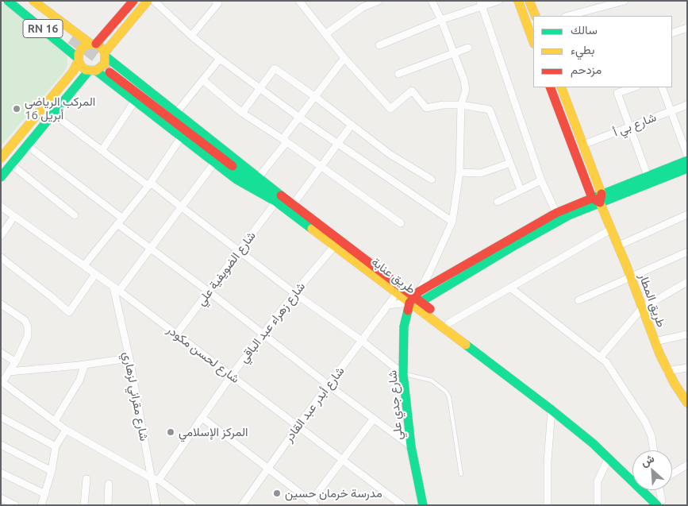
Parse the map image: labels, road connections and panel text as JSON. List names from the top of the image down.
{
  "streets": {
    "main road": [
      "RN 16",
      "طريق عنابة",
      "طريق المطار",
      "شارع جدي علي"
    ],
    "street": [
      "شارع بي أ",
      "شارع الضويفية علي",
      "شارع زهراء عبد الباقي",
      "شارع لحسن مكودر",
      "شارع مقراني لزهاري",
      "شارع أبدر عبد القادر"
    ]
  },
  "crossings": [
    ["شارع بي أ", "طريق المطار"],
    ["شارع الضويفية علي", "طريق عنابة"],
    ["شارع الضويفية علي", "شارع لحسن مكودر"],
    ["طريق عنابة", "شارع زهراء عبد الباقي"],
    ["طريق عنابة", "شارع أبدر عبد القادر"],
    ["طريق عنابة", "شارع جدي علي"],
    ["شارع زهراء عبد الباقي", "شارع لحسن مكودر"],
    ["شارع زهراء عبد الباقي", "شارع مقراني لزهاري"],
    ["شارع لحسن مكودر", "شارع مقراني لزهاري"],
    ["شارع لحسن مكودر", "شارع أبدر عبد القادر"]
  ],
  "places": ["المركب الرياضي 16 أبريل", "المركز الإسلامي", "مدرسة خرمان حسين"],
  "legend": ["سالك", "بطيء", "مزدحم"],
  "north": "top left"
}
